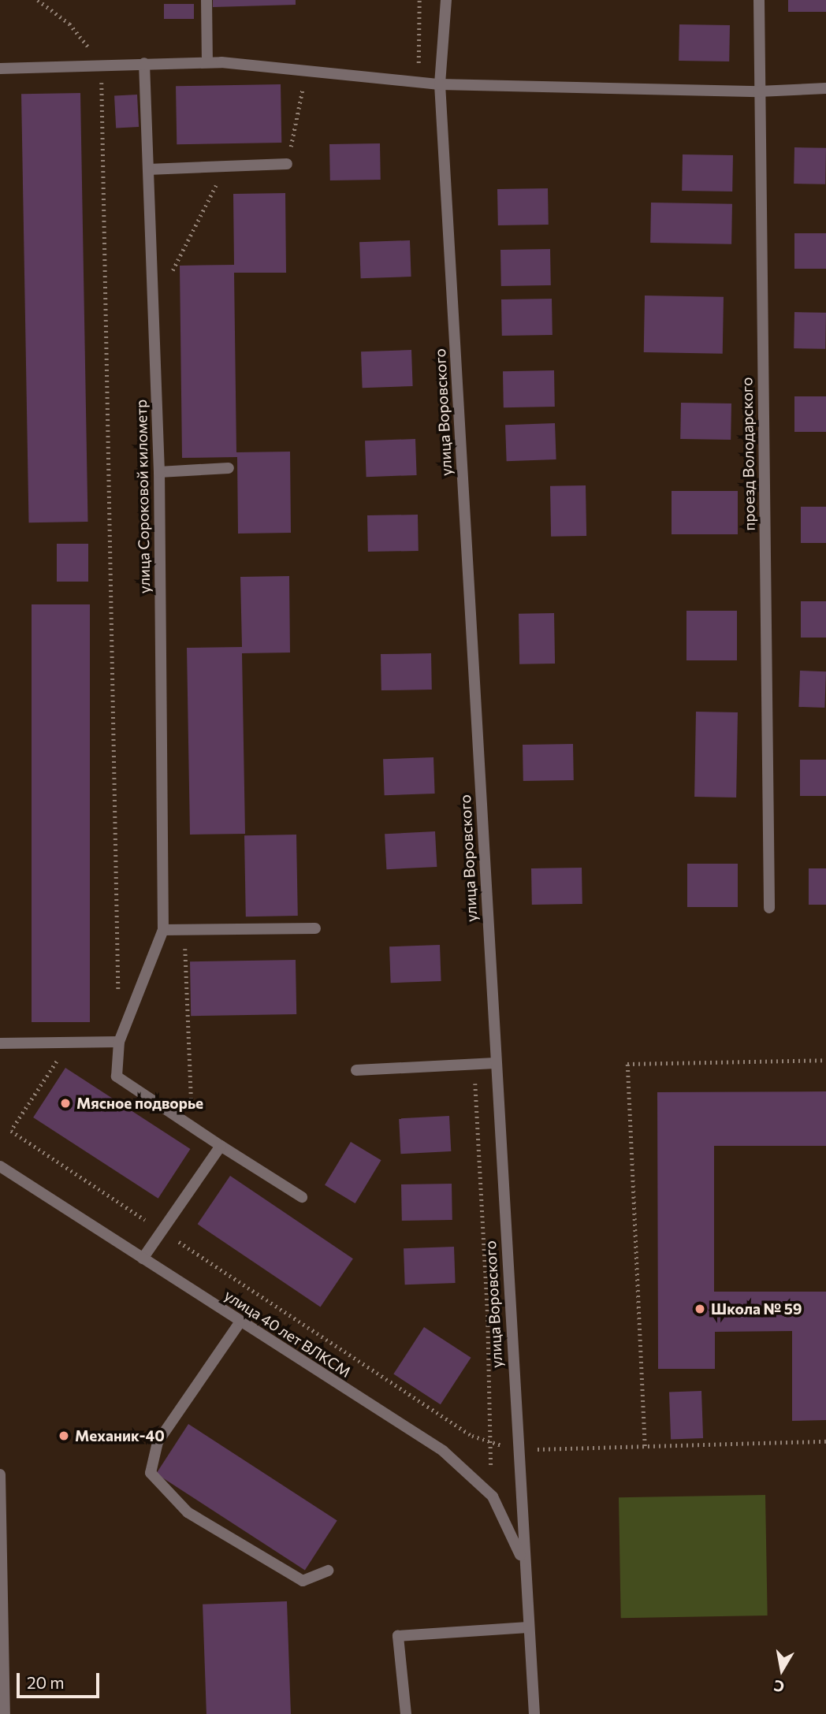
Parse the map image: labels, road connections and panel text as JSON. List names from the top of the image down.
{
  "streets": {
    "street": [
      "улица Воровского",
      "проезд Володарского",
      "улица Сороковой километр",
      "улица 40 лет ВЛКСМ"
    ]
  },
  "crossings": [
    ["улица Воровского", "улица 40 лет ВЛКСМ"]
  ],
  "places": ["Мясное подворье", "Школа № 59", "Механик-40"],
  "scale_bar": "20 m",
  "north": "bottom"
}
